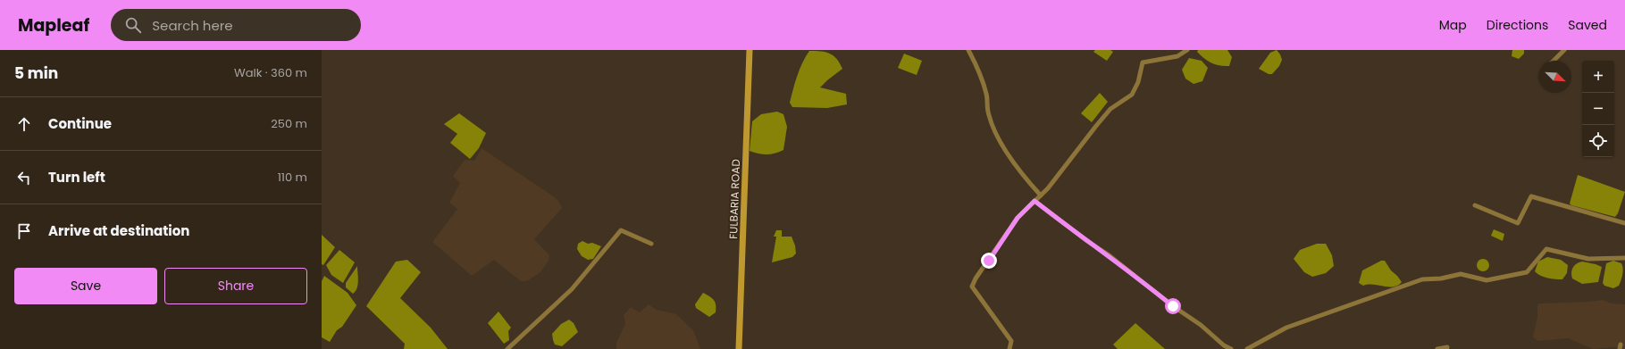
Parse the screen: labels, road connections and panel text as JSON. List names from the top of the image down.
{
  "streets": {
    "main road": ["FULBARIA ROAD"]
  },
  "north": "bottom right",
  "page": {
    "header": "Mapleaf",
    "search": "Search here",
    "nav": ["Map", "Directions", "Saved"],
    "heading": ["5 min", "Walk · 360 m"],
    "map_buttons": ["+", "−"],
    "list": [
      ["Continue", "250 m"],
      ["Turn left", "110 m"],
      "Arrive at destination"
    ],
    "buttons": ["Save", "Share"]
  }
}
